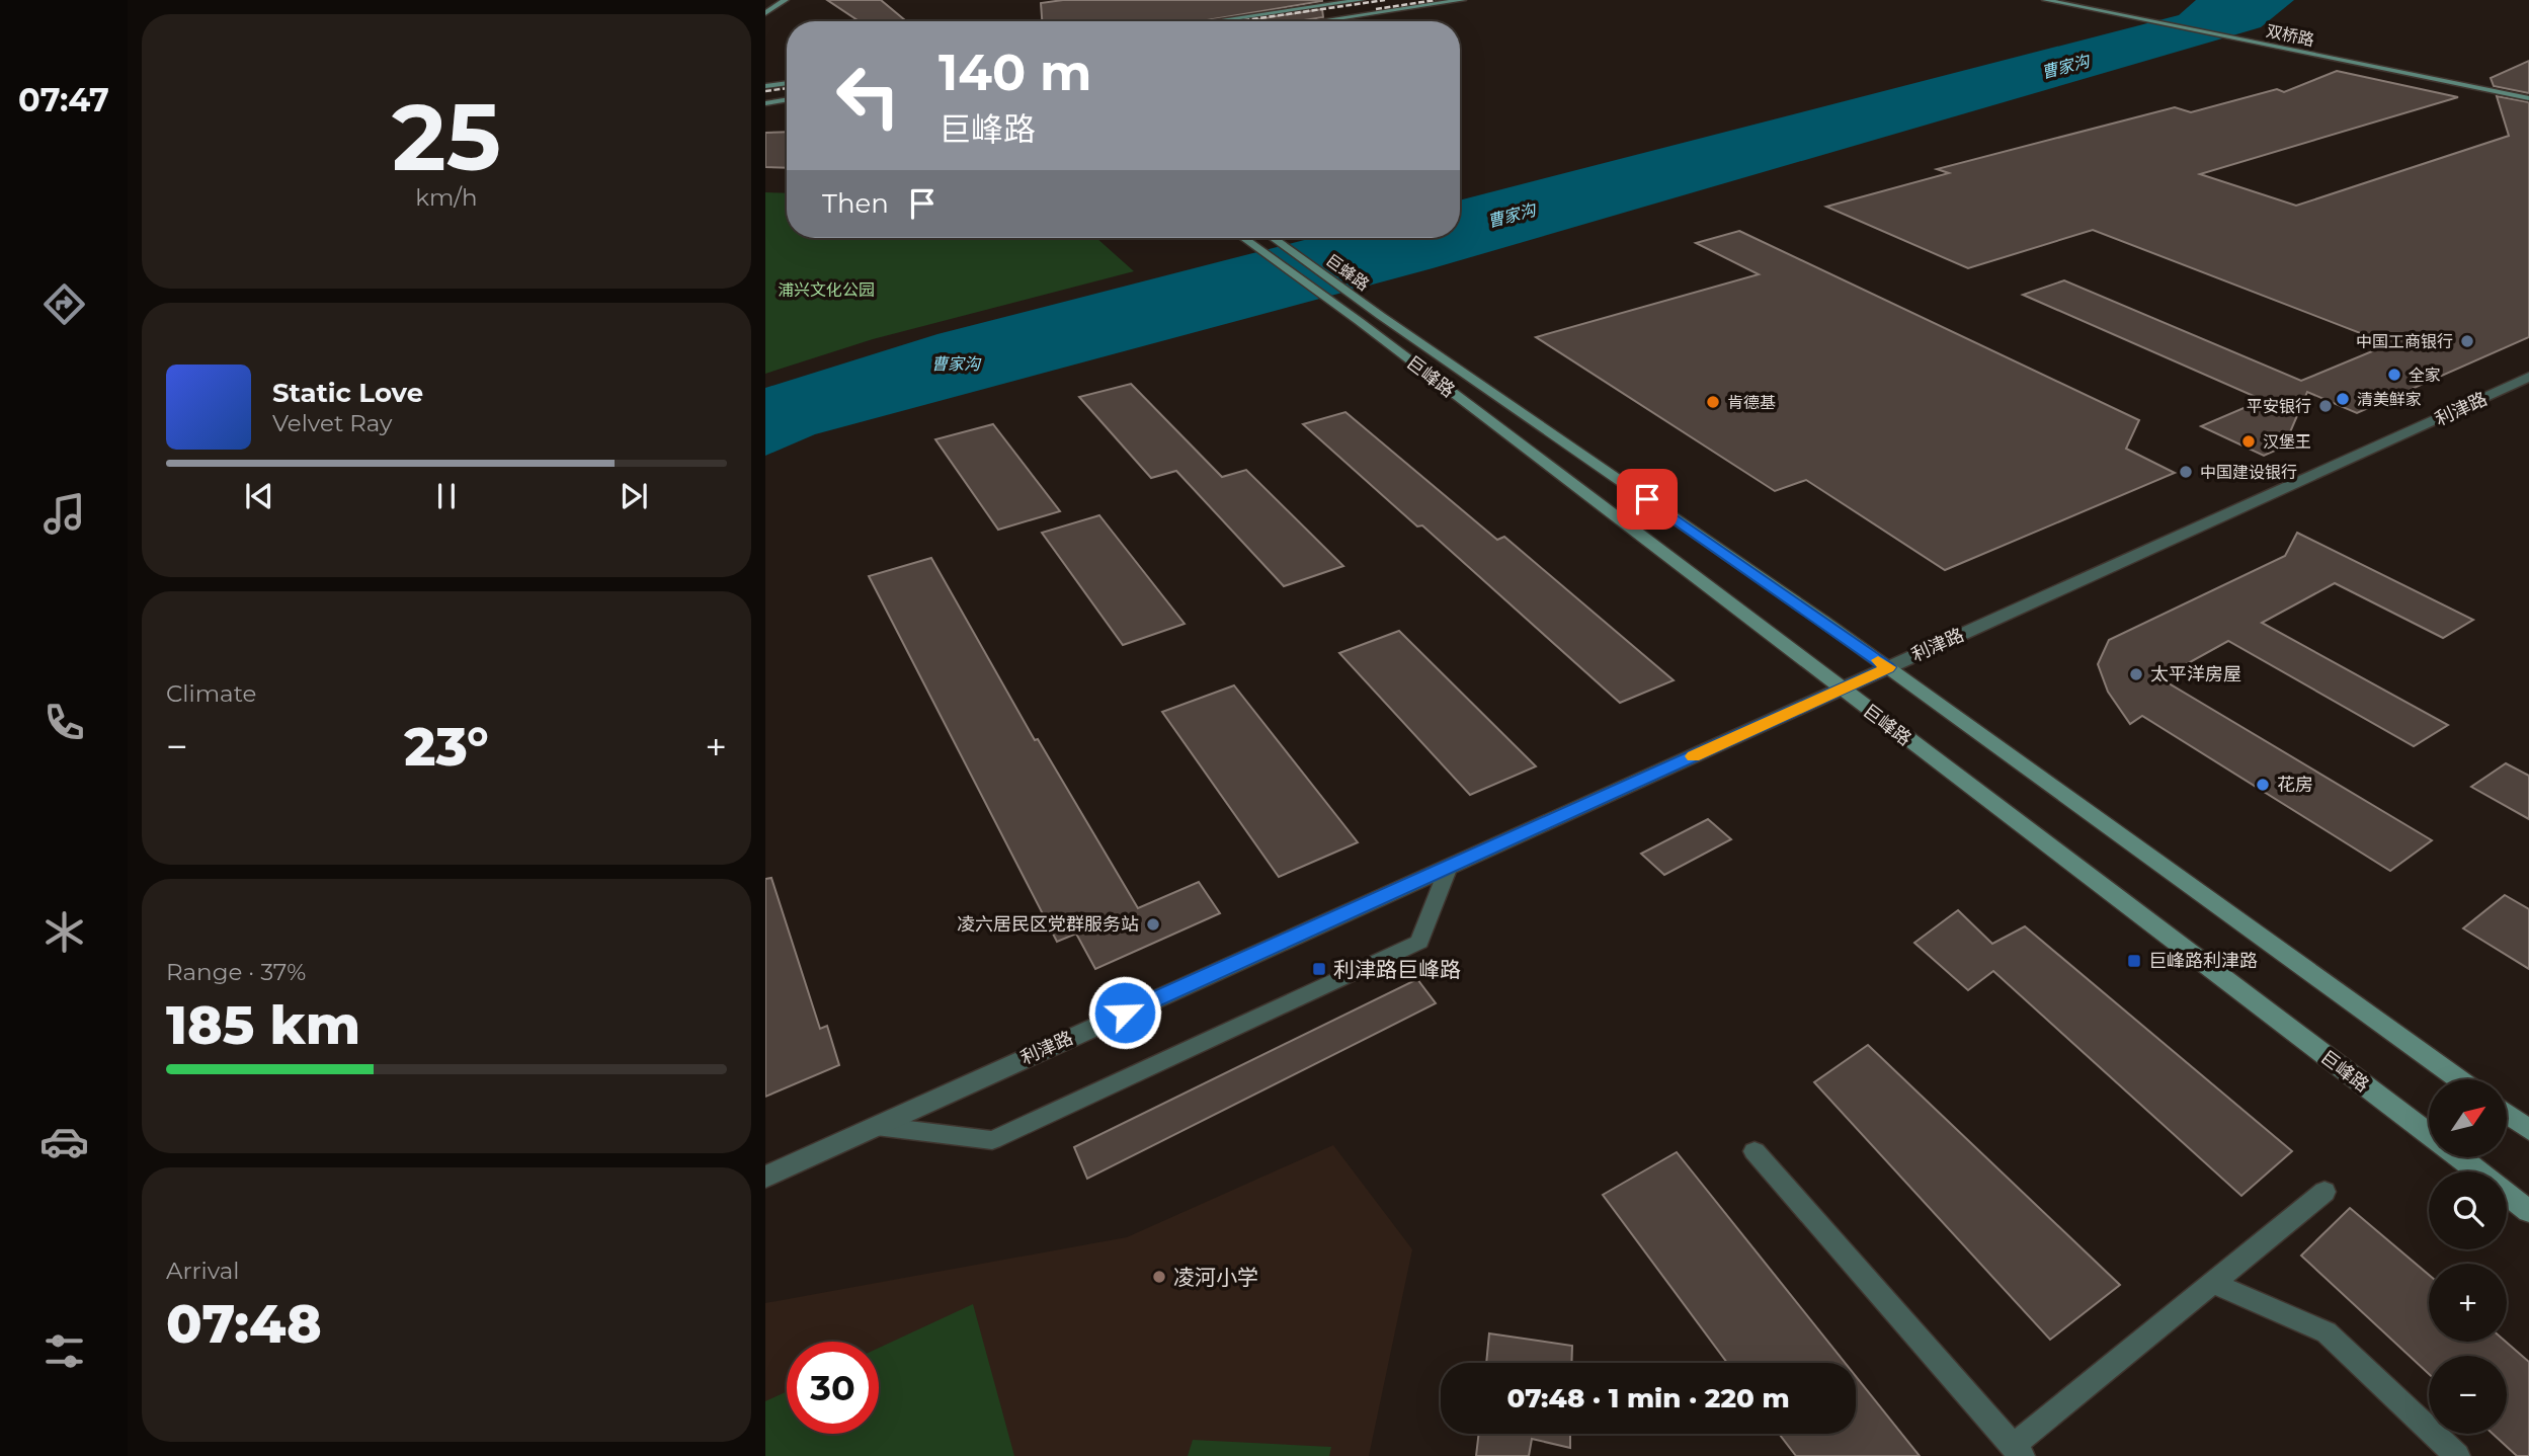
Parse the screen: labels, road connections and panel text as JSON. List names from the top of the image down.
{
  "streets": {
    "main road": ["双桥路", "巨蜂路", "巨峰路"],
    "street": ["利津路"]
  },
  "crossings": [
    ["巨蜂路", "巨峰路"],
    ["巨峰路", "利津路"]
  ],
  "water": ["曹家沟"],
  "parks": ["浦兴文化公园"],
  "places": {
    "other": [
      "中国工商银行",
      "全家",
      "清美鲜家",
      "肯德基",
      "平安银行",
      "汉堡王",
      "中国建设银行",
      "太平洋房屋",
      "花房",
      "凌六居民区党群服务站",
      "凌河小学"
    ],
    "transit": ["巨峰路利津路", "利津路巨峰路"]
  },
  "north": "top right",
  "page": {
    "tabs": "07:47",
    "tile": [
      ["25", "km/h"],
      "Climate",
      ["Range · 37%", "185 km"],
      ["Arrival", "07:48"]
    ],
    "turn": ["140 m", "巨峰路"],
    "then": "Then",
    "song": ["Static Love", "Velvet Ray"],
    "heat": ["−", "23°", "+"],
    "map_buttons": ["+", "−"],
    "limit": "30",
    "trip": "07:48 · 1 min · 220 m"
  }
}
